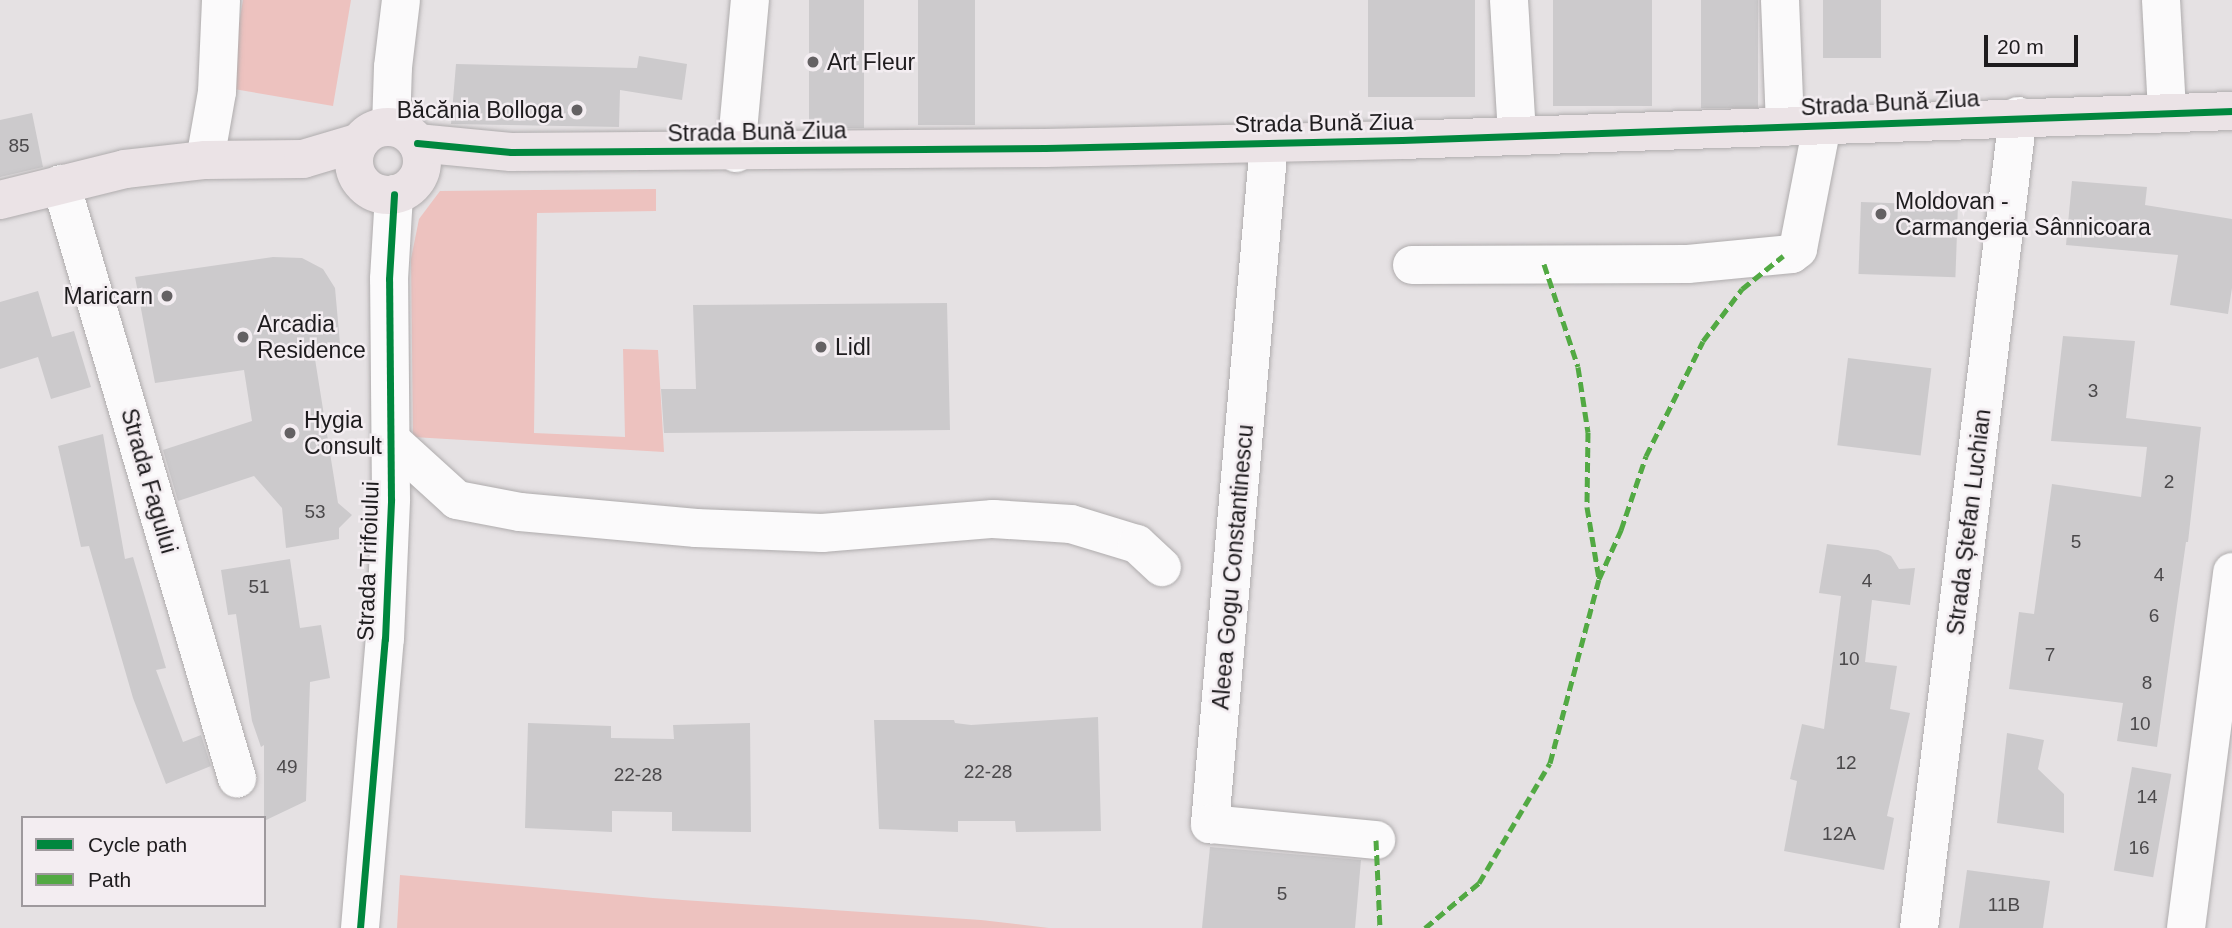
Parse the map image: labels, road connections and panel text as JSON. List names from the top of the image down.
{
  "streets": {
    "main road": ["Strada Bună Ziua"],
    "street": [
      "Strada Fagului",
      "Strada Ștefan Luchian",
      "Strada Trifoiului",
      "Aleea Gogu Constantinescu"
    ]
  },
  "crossings": [
    ["Strada Bună Ziua", "Strada Ștefan Luchian"],
    ["Strada Bună Ziua", "Strada Trifoiului"],
    ["Strada Bună Ziua", "Aleea Gogu Constantinescu"]
  ],
  "places": [
    "Art Fleur",
    "Băcănia Bolloga",
    "Moldovan - Carmangeria Sânnicoara",
    "Maricarn",
    "Arcadia Residence",
    "Lidl",
    "Hygia Consult"
  ],
  "house_numbers": [
    "85",
    "3",
    "2",
    "53",
    "5",
    "4",
    "4",
    "51",
    "6",
    "7",
    "10",
    "8",
    "10",
    "12",
    "49",
    "22-28",
    "22-28",
    "14",
    "12A",
    "16",
    "5",
    "11B"
  ],
  "legend": ["Cycle path", "Path"],
  "scale_bar": "20 m"
}
